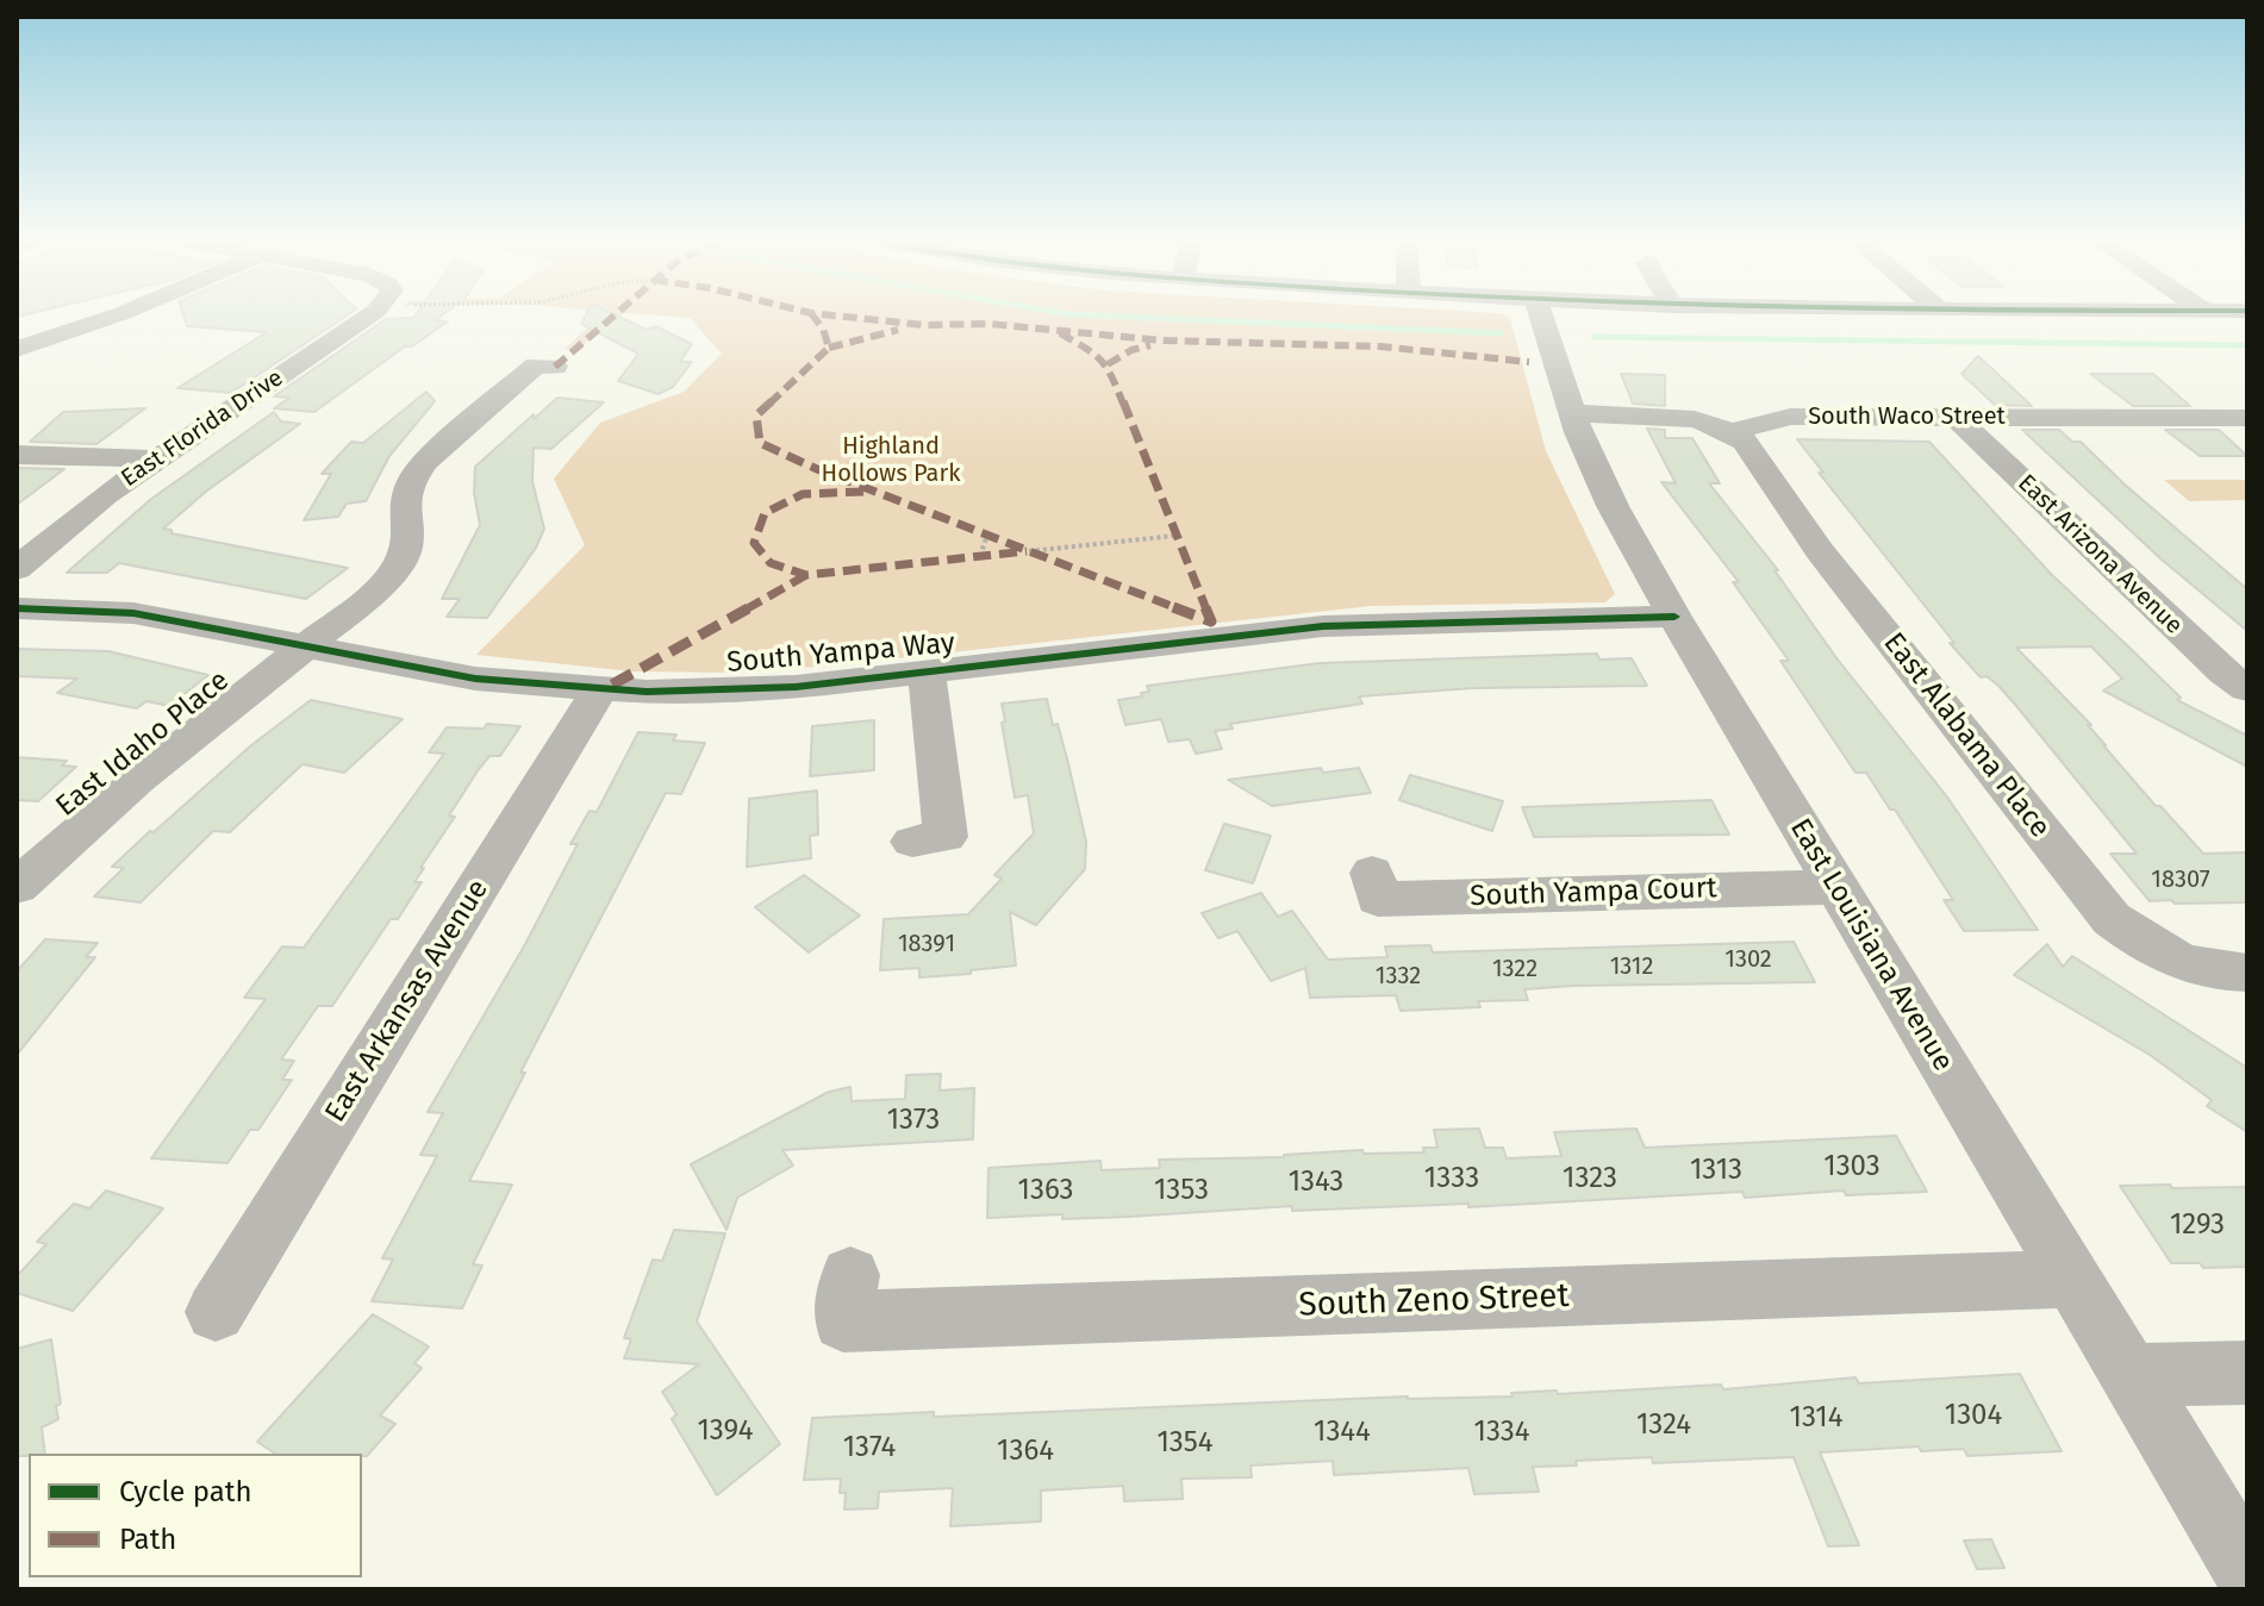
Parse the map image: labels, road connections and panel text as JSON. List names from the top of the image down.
{
  "streets": {
    "street": [
      "South Waco Street",
      "East Florida Drive",
      "East Arizona Avenue",
      "South Yampa Way",
      "East Alabama Place",
      "East Idaho Place",
      "South Yampa Court",
      "East Louisiana Avenue",
      "East Arkansas Avenue",
      "South Zeno Street"
    ]
  },
  "crossings": [
    ["South Waco Street", "East Arizona Avenue"],
    ["South Waco Street", "East Alabama Place"],
    ["South Yampa Way", "East Idaho Place"],
    ["South Yampa Way", "East Louisiana Avenue"],
    ["South Yampa Way", "East Arkansas Avenue"],
    ["South Yampa Court", "East Louisiana Avenue"],
    ["East Louisiana Avenue", "South Zeno Street"]
  ],
  "parks": ["Highland Hollows Park"],
  "house_numbers": [
    "18307",
    "18391",
    "1302",
    "1312",
    "1322",
    "1332",
    "1373",
    "1303",
    "1313",
    "1333",
    "1323",
    "1343",
    "1363",
    "1353",
    "1293",
    "1304",
    "1314",
    "1324",
    "1394",
    "1344",
    "1334",
    "1354",
    "1374",
    "1364"
  ],
  "legend": ["Cycle path", "Path"]
}
